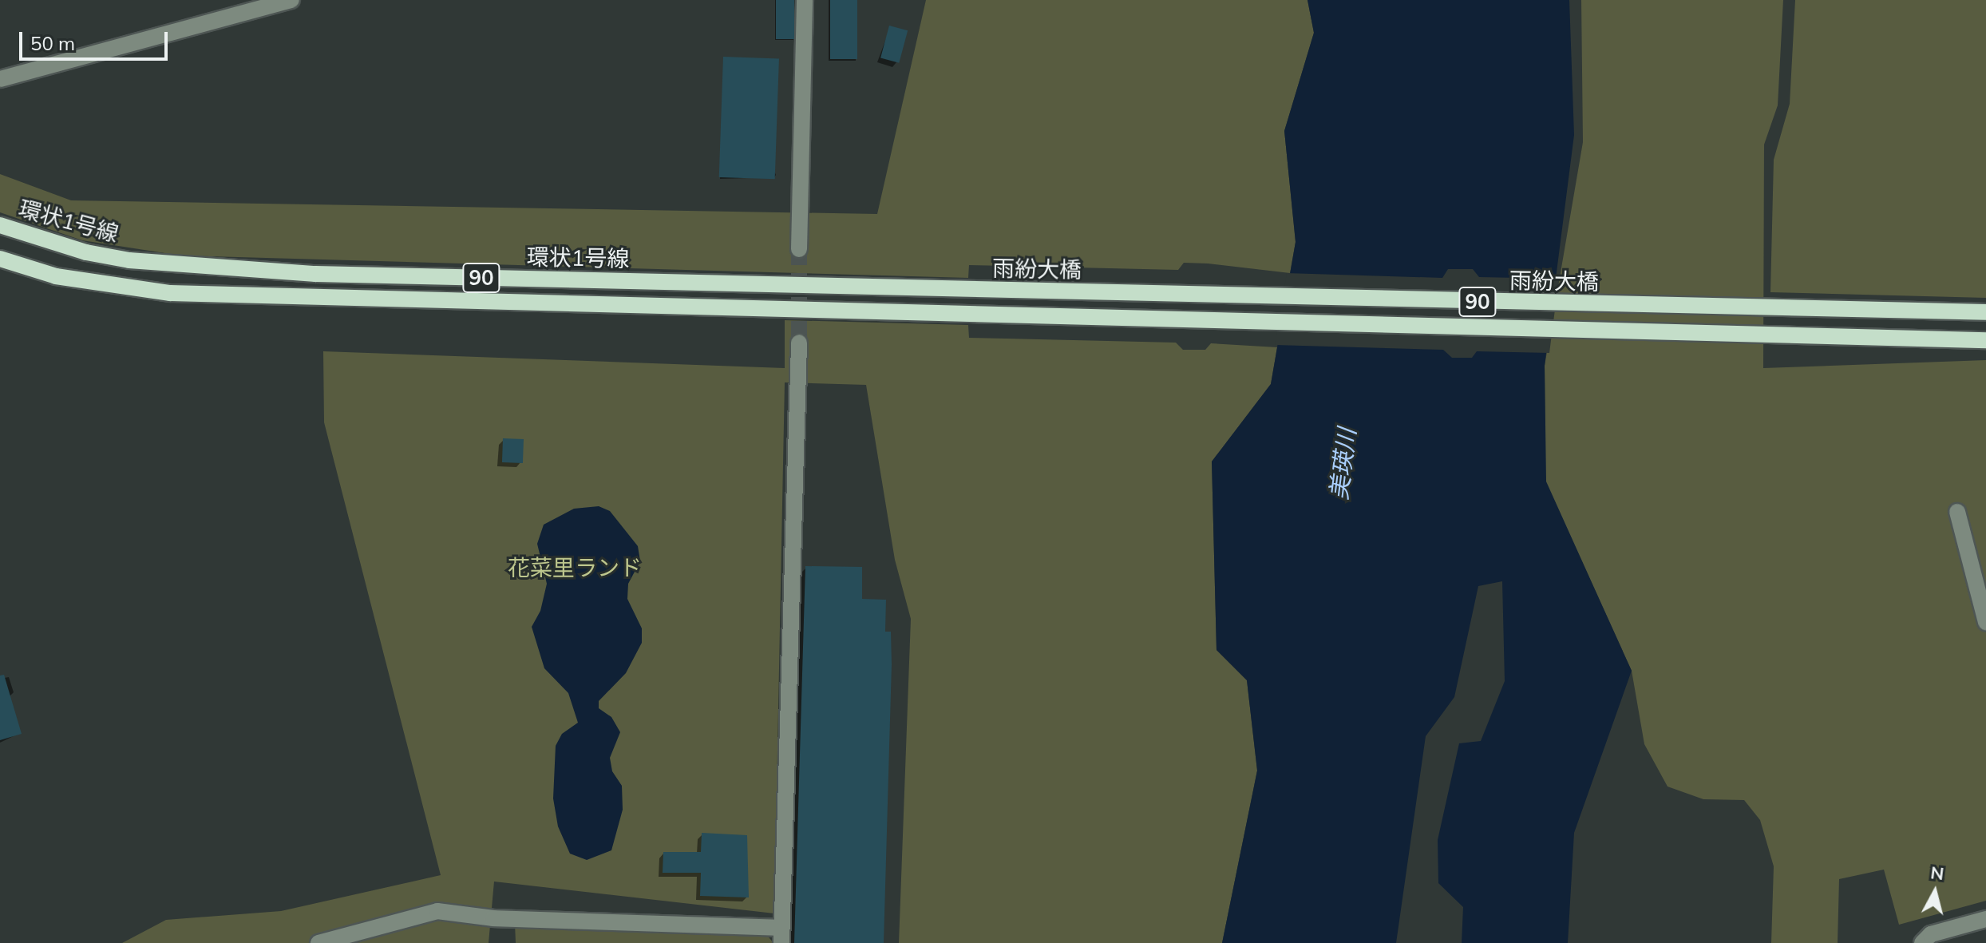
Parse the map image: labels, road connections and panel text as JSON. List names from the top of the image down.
{
  "streets": {
    "main road": ["環状1号線", "雨紛大橋", "90"]
  },
  "crossings": [
    ["環状1号線", "雨紛大橋"]
  ],
  "water": ["美瑛川"],
  "parks": ["花菜里ランド"],
  "scale_bar": "50 m",
  "north": "top"
}
